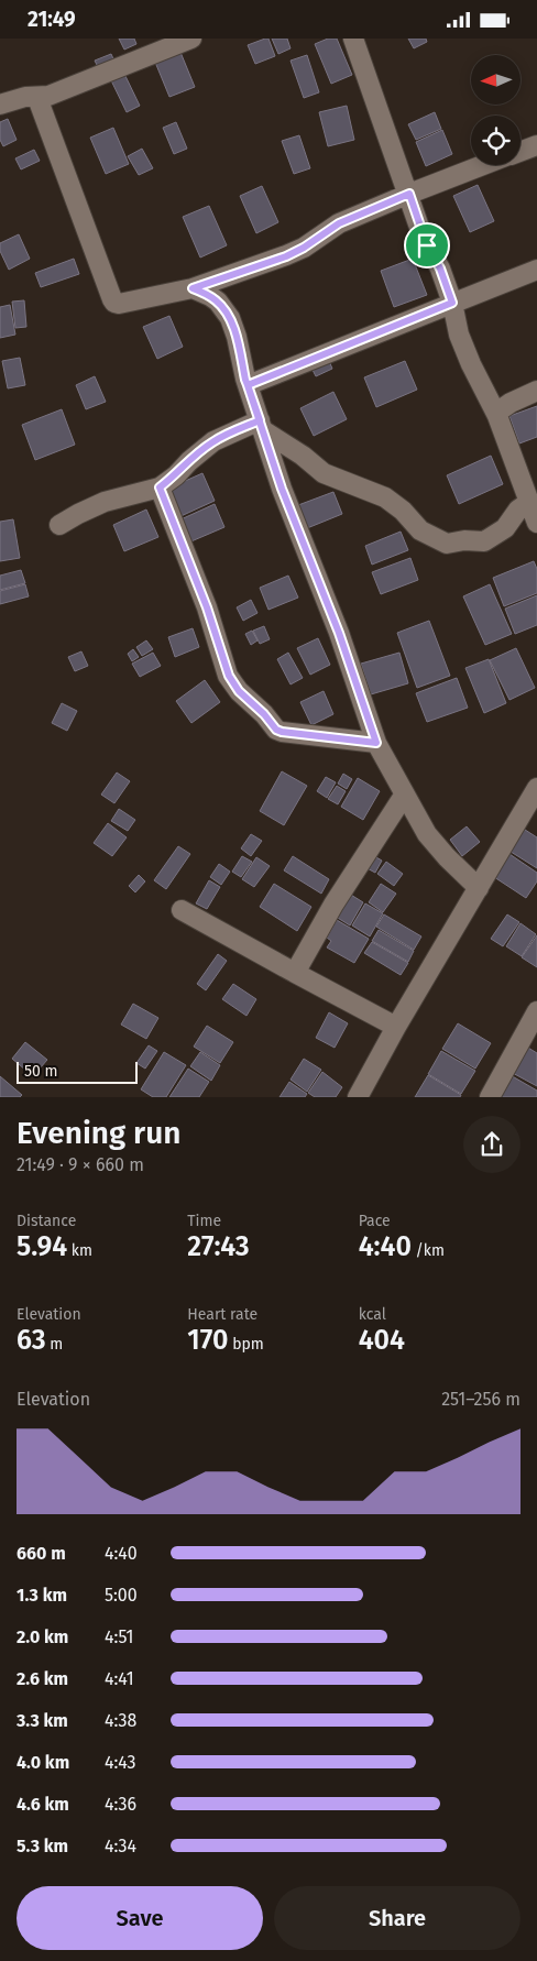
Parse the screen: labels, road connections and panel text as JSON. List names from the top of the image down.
{
  "scale_bar": "50 m",
  "north": "left",
  "page": {
    "status": "21:49",
    "scale": "50 m",
    "heading": ["Evening run", "21:49 · 9 × 660 m"],
    "stats": [
      ["Distance", "5.94 km"],
      ["Time", "27:43"],
      ["Pace", "4:40 /km"],
      ["Elevation", "63 m"],
      ["Heart rate", "170 bpm"],
      ["kcal", "404"]
    ],
    "chart": ["Elevation", "251–256 m"],
    "list": [
      {
        "name": "660 m",
        "note": "4:40"
      },
      {
        "name": "1.3 km",
        "note": "5:00"
      },
      {
        "name": "2.0 km",
        "note": "4:51"
      },
      {
        "name": "2.6 km",
        "note": "4:41"
      },
      {
        "name": "3.3 km",
        "note": "4:38"
      },
      {
        "name": "4.0 km",
        "note": "4:43"
      },
      {
        "name": "4.6 km",
        "note": "4:36"
      },
      {
        "name": "5.3 km",
        "note": "4:34"
      }
    ],
    "buttons": ["Save", "Share"]
  }
}
